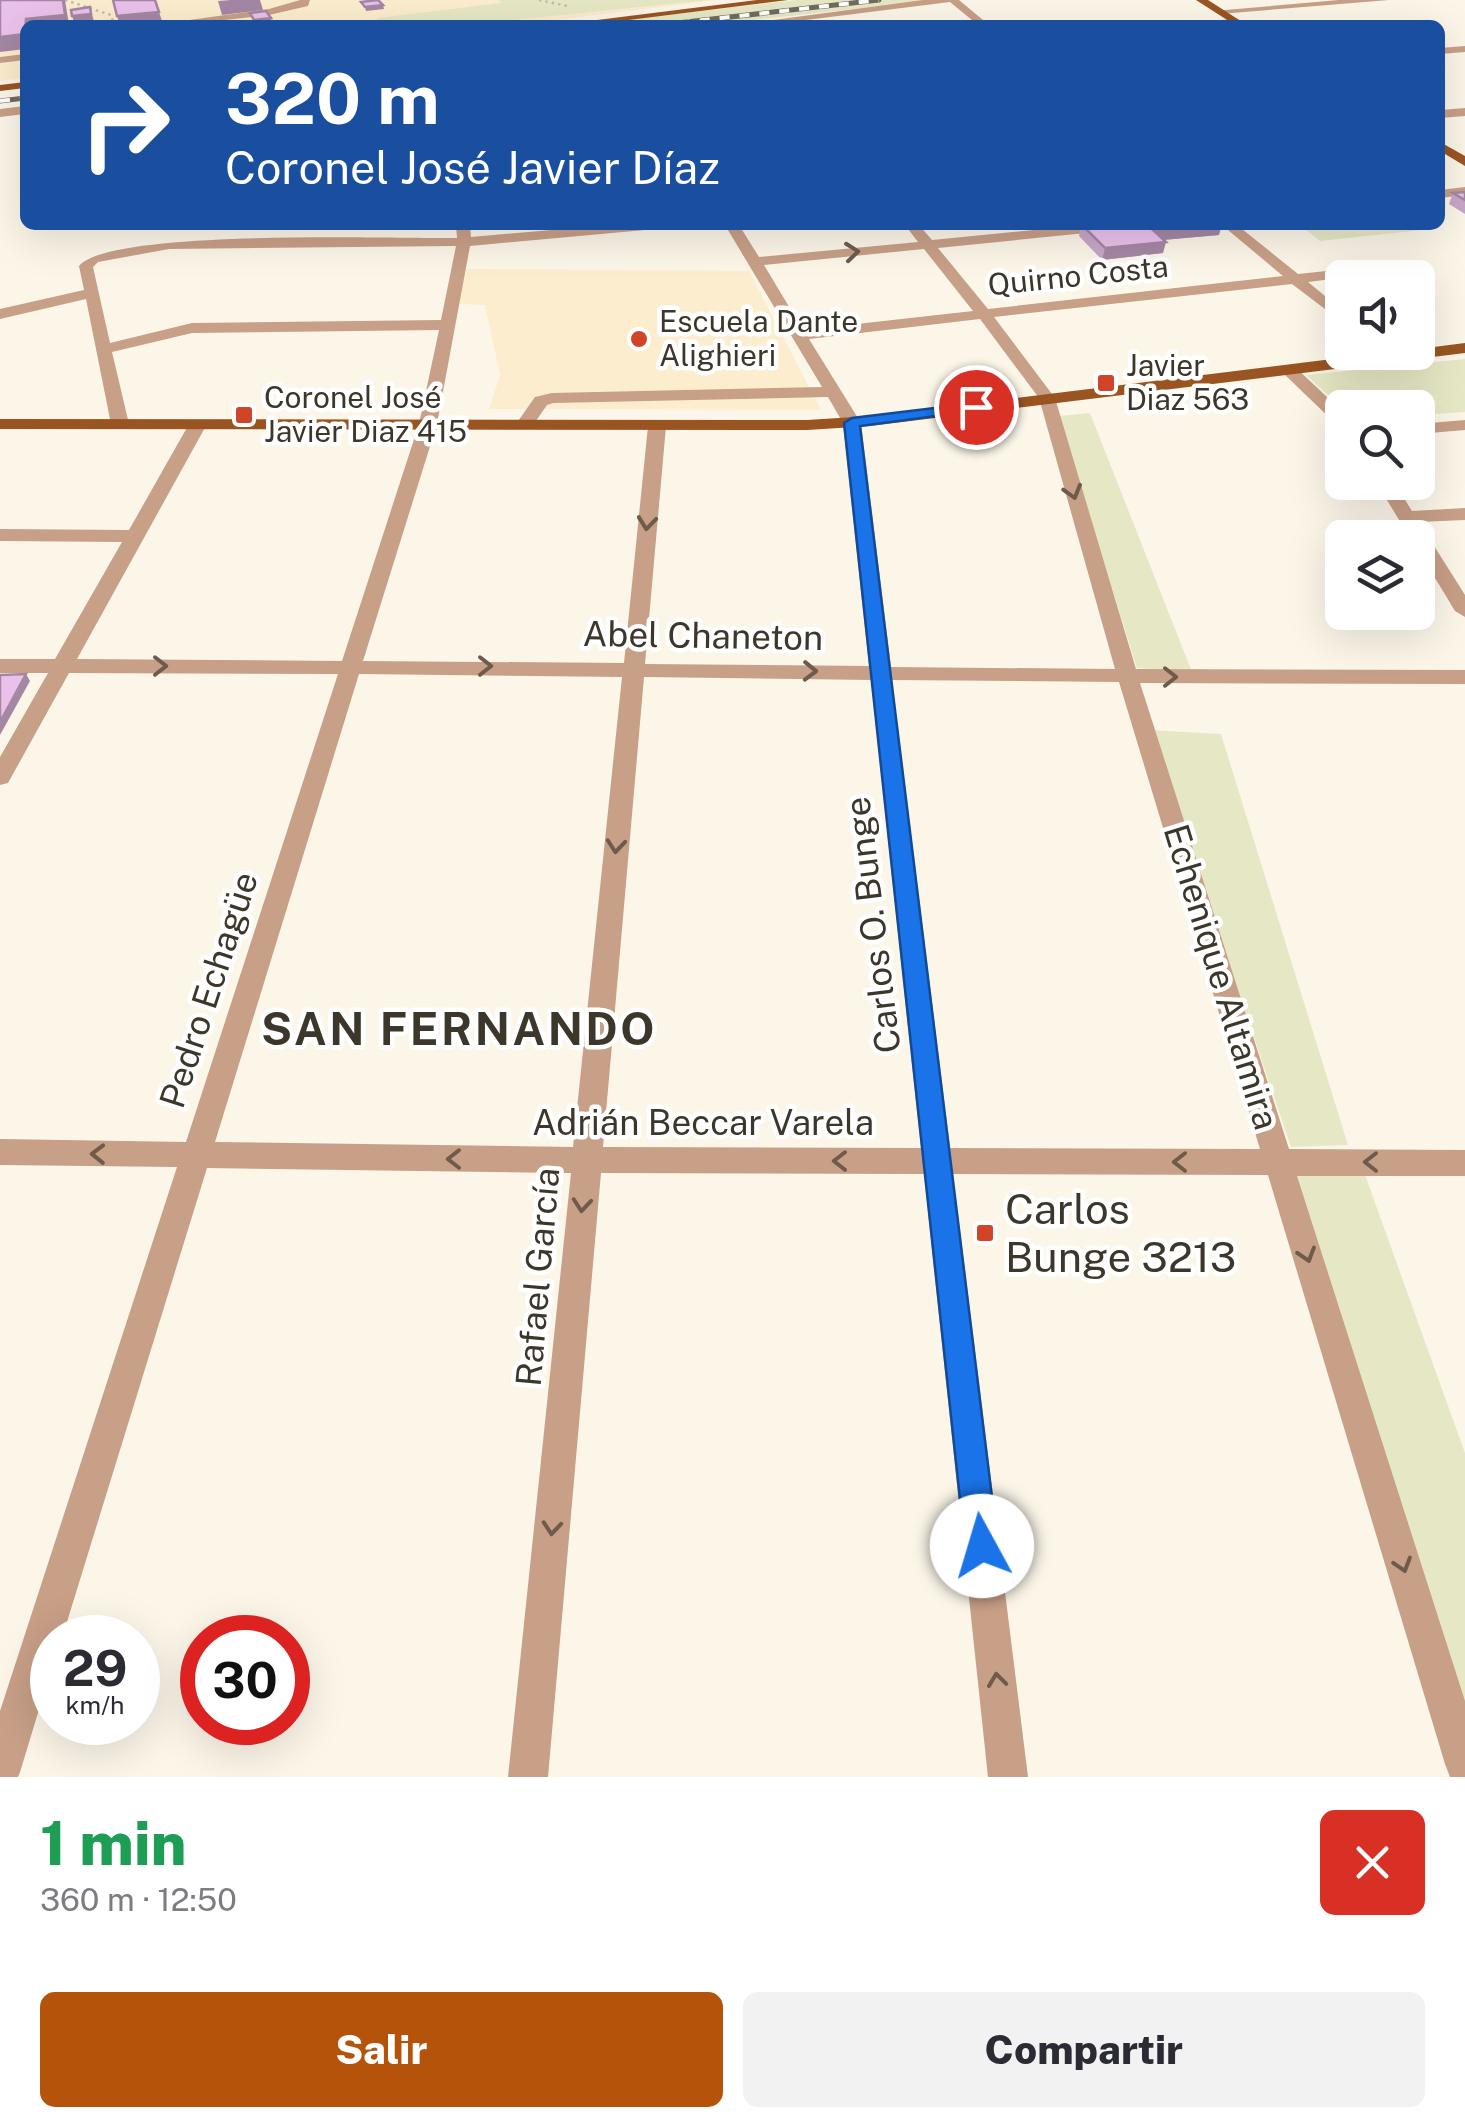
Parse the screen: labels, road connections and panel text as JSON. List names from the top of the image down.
{
  "streets": {
    "street": [
      "Quirno Costa",
      "Abel Chaneton",
      "Carlos O. Bunge",
      "Echenique Altamira",
      "Pedro Echagüe",
      "Adrián Beccar Varela",
      "Rafael García"
    ]
  },
  "crossings": [
    ["Quirno Costa", "Echenique Altamira"],
    ["Abel Chaneton", "Carlos O. Bunge"],
    ["Abel Chaneton", "Echenique Altamira"],
    ["Abel Chaneton", "Pedro Echagüe"],
    ["Abel Chaneton", "Rafael García"],
    ["Carlos O. Bunge", "Adrián Beccar Varela"],
    ["Echenique Altamira", "Adrián Beccar Varela"],
    ["Pedro Echagüe", "Adrián Beccar Varela"],
    ["Adrián Beccar Varela", "Rafael García"]
  ],
  "one_way": [
    "Abel Chaneton",
    "Carlos O. Bunge",
    "Echenique Altamira",
    "Adrián Beccar Varela",
    "Rafael García"
  ],
  "districts": ["SAN FERNANDO"],
  "places": {
    "other": ["Escuela Dante Alighieri"],
    "transit": ["Javier Diaz 563", "Coronel José Javier Diaz 415", "Carlos Bunge 3213"]
  },
  "page": {
    "turn": ["320 m", "Coronel José Javier Díaz"],
    "speed": "29 km/h",
    "limit": "30",
    "heading": ["1 min", "360 m · 12:50"],
    "buttons": ["Salir", "Compartir"]
  }
}
